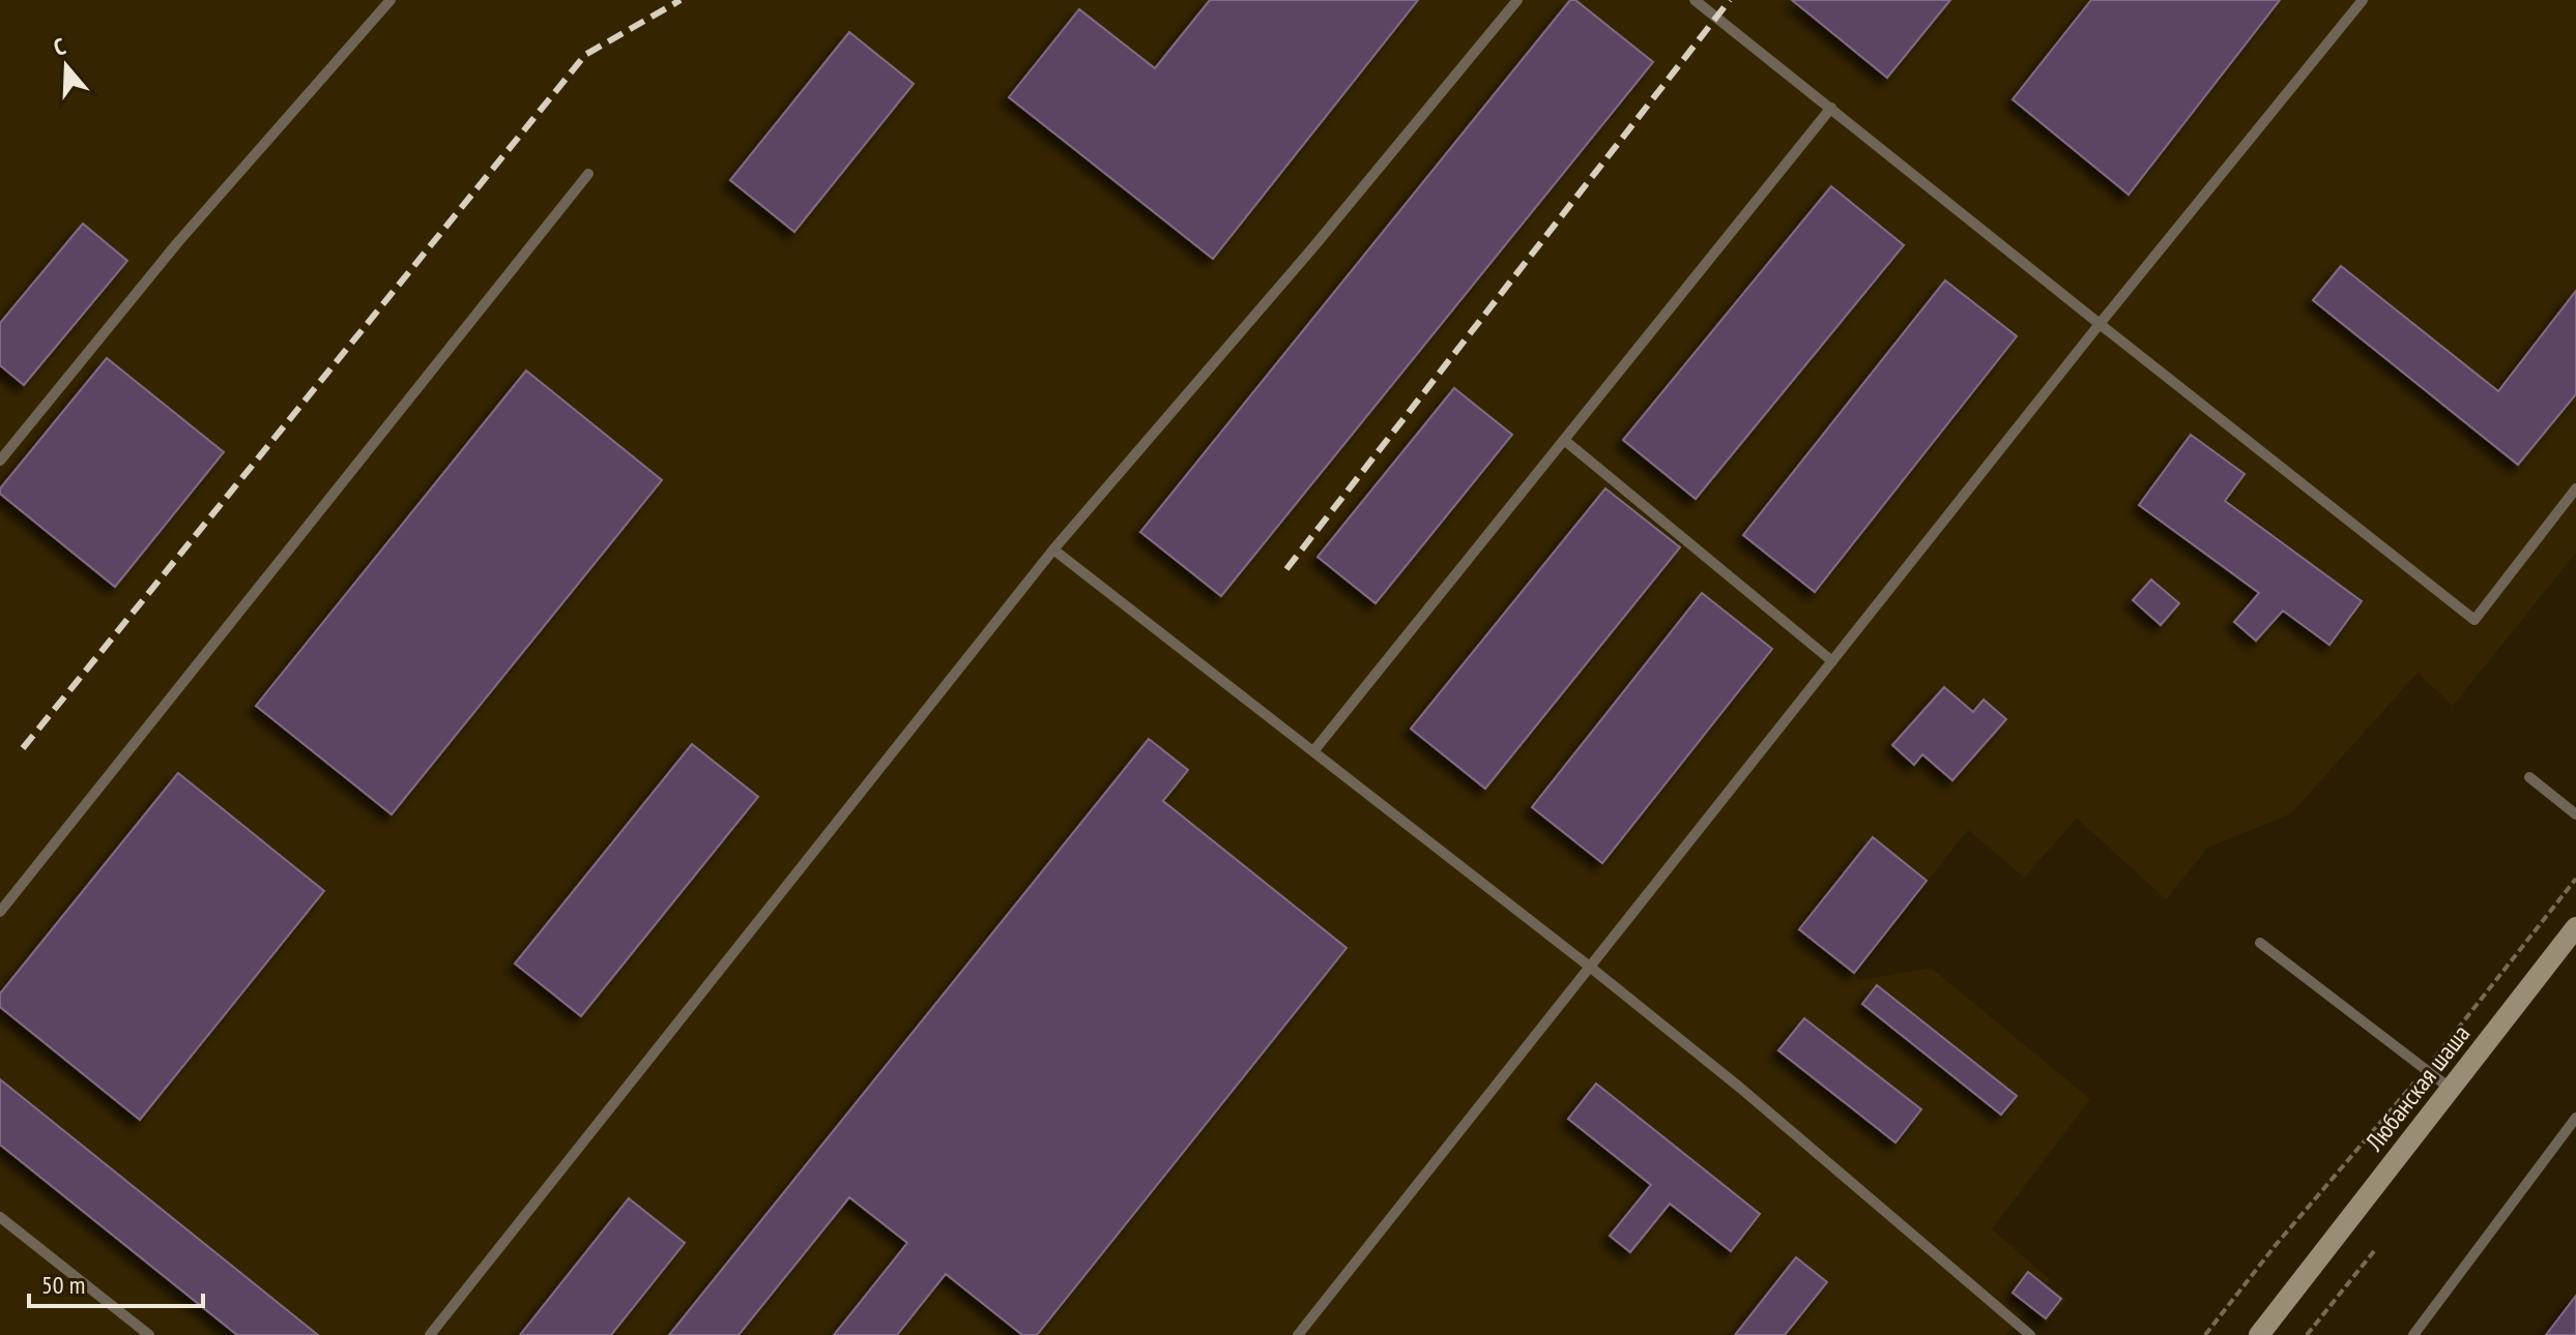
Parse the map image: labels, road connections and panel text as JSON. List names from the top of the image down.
{
  "streets": {
    "main road": ["Любанская шаша"]
  },
  "scale_bar": "50 m",
  "north": "top"
}
